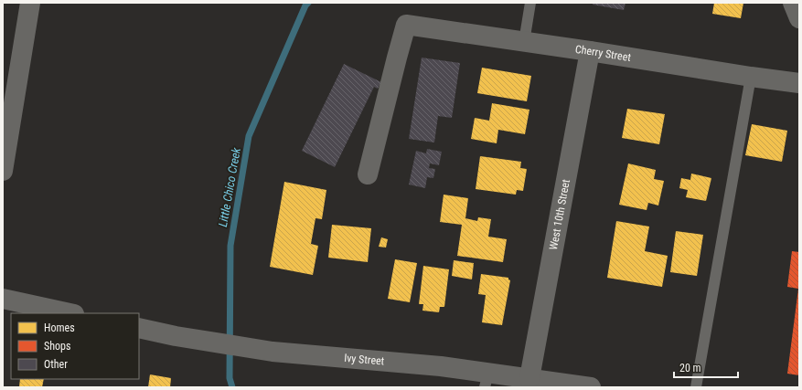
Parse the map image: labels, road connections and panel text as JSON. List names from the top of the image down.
{
  "streets": {
    "street": ["Cherry Street", "West 10th Street", "Ivy Street"]
  },
  "crossings": [
    ["Cherry Street", "West 10th Street"],
    ["West 10th Street", "Ivy Street"]
  ],
  "water": ["Little Chico Creek"],
  "legend": ["Homes", "Shops", "Other"],
  "scale_bar": "20 m"
}
